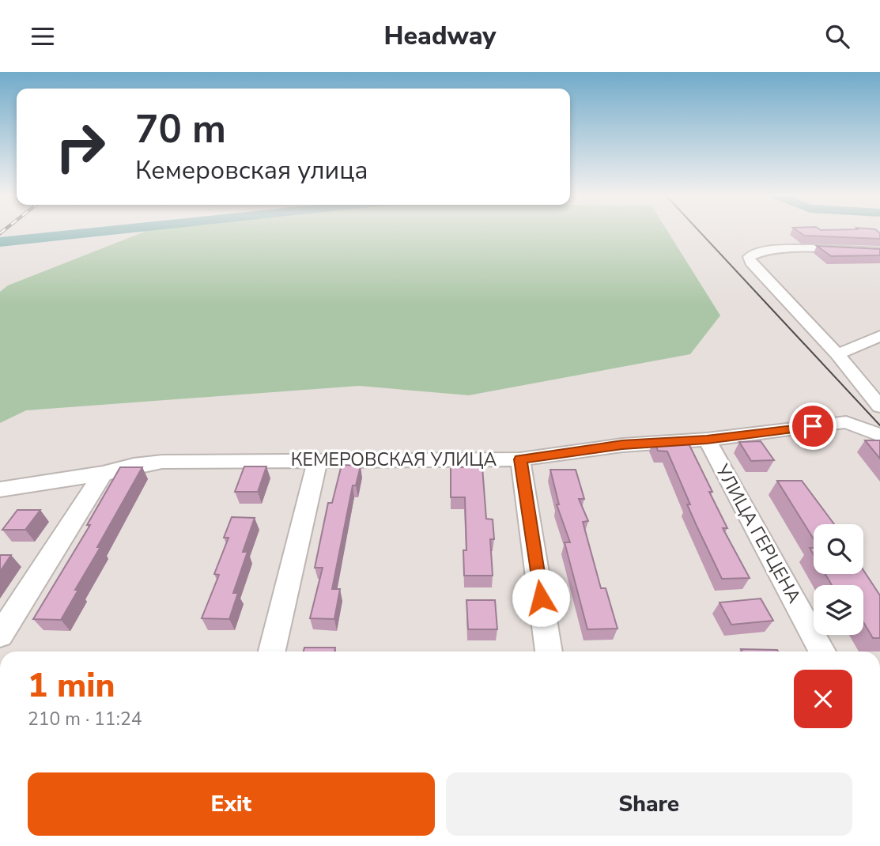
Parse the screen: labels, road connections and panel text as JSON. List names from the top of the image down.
{
  "streets": {
    "street": ["КЕМЕРОВСКАЯ УЛИЦА", "УЛИЦА ГЕРЦЕНА"]
  },
  "crossings": [
    ["КЕМЕРОВСКАЯ УЛИЦА", "УЛИЦА ГЕРЦЕНА"]
  ],
  "page": {
    "header": "Headway",
    "turn": ["70 m", "Кемеровская улица"],
    "heading": ["1 min", "210 m · 11:24"],
    "buttons": ["Exit", "Share"]
  }
}
